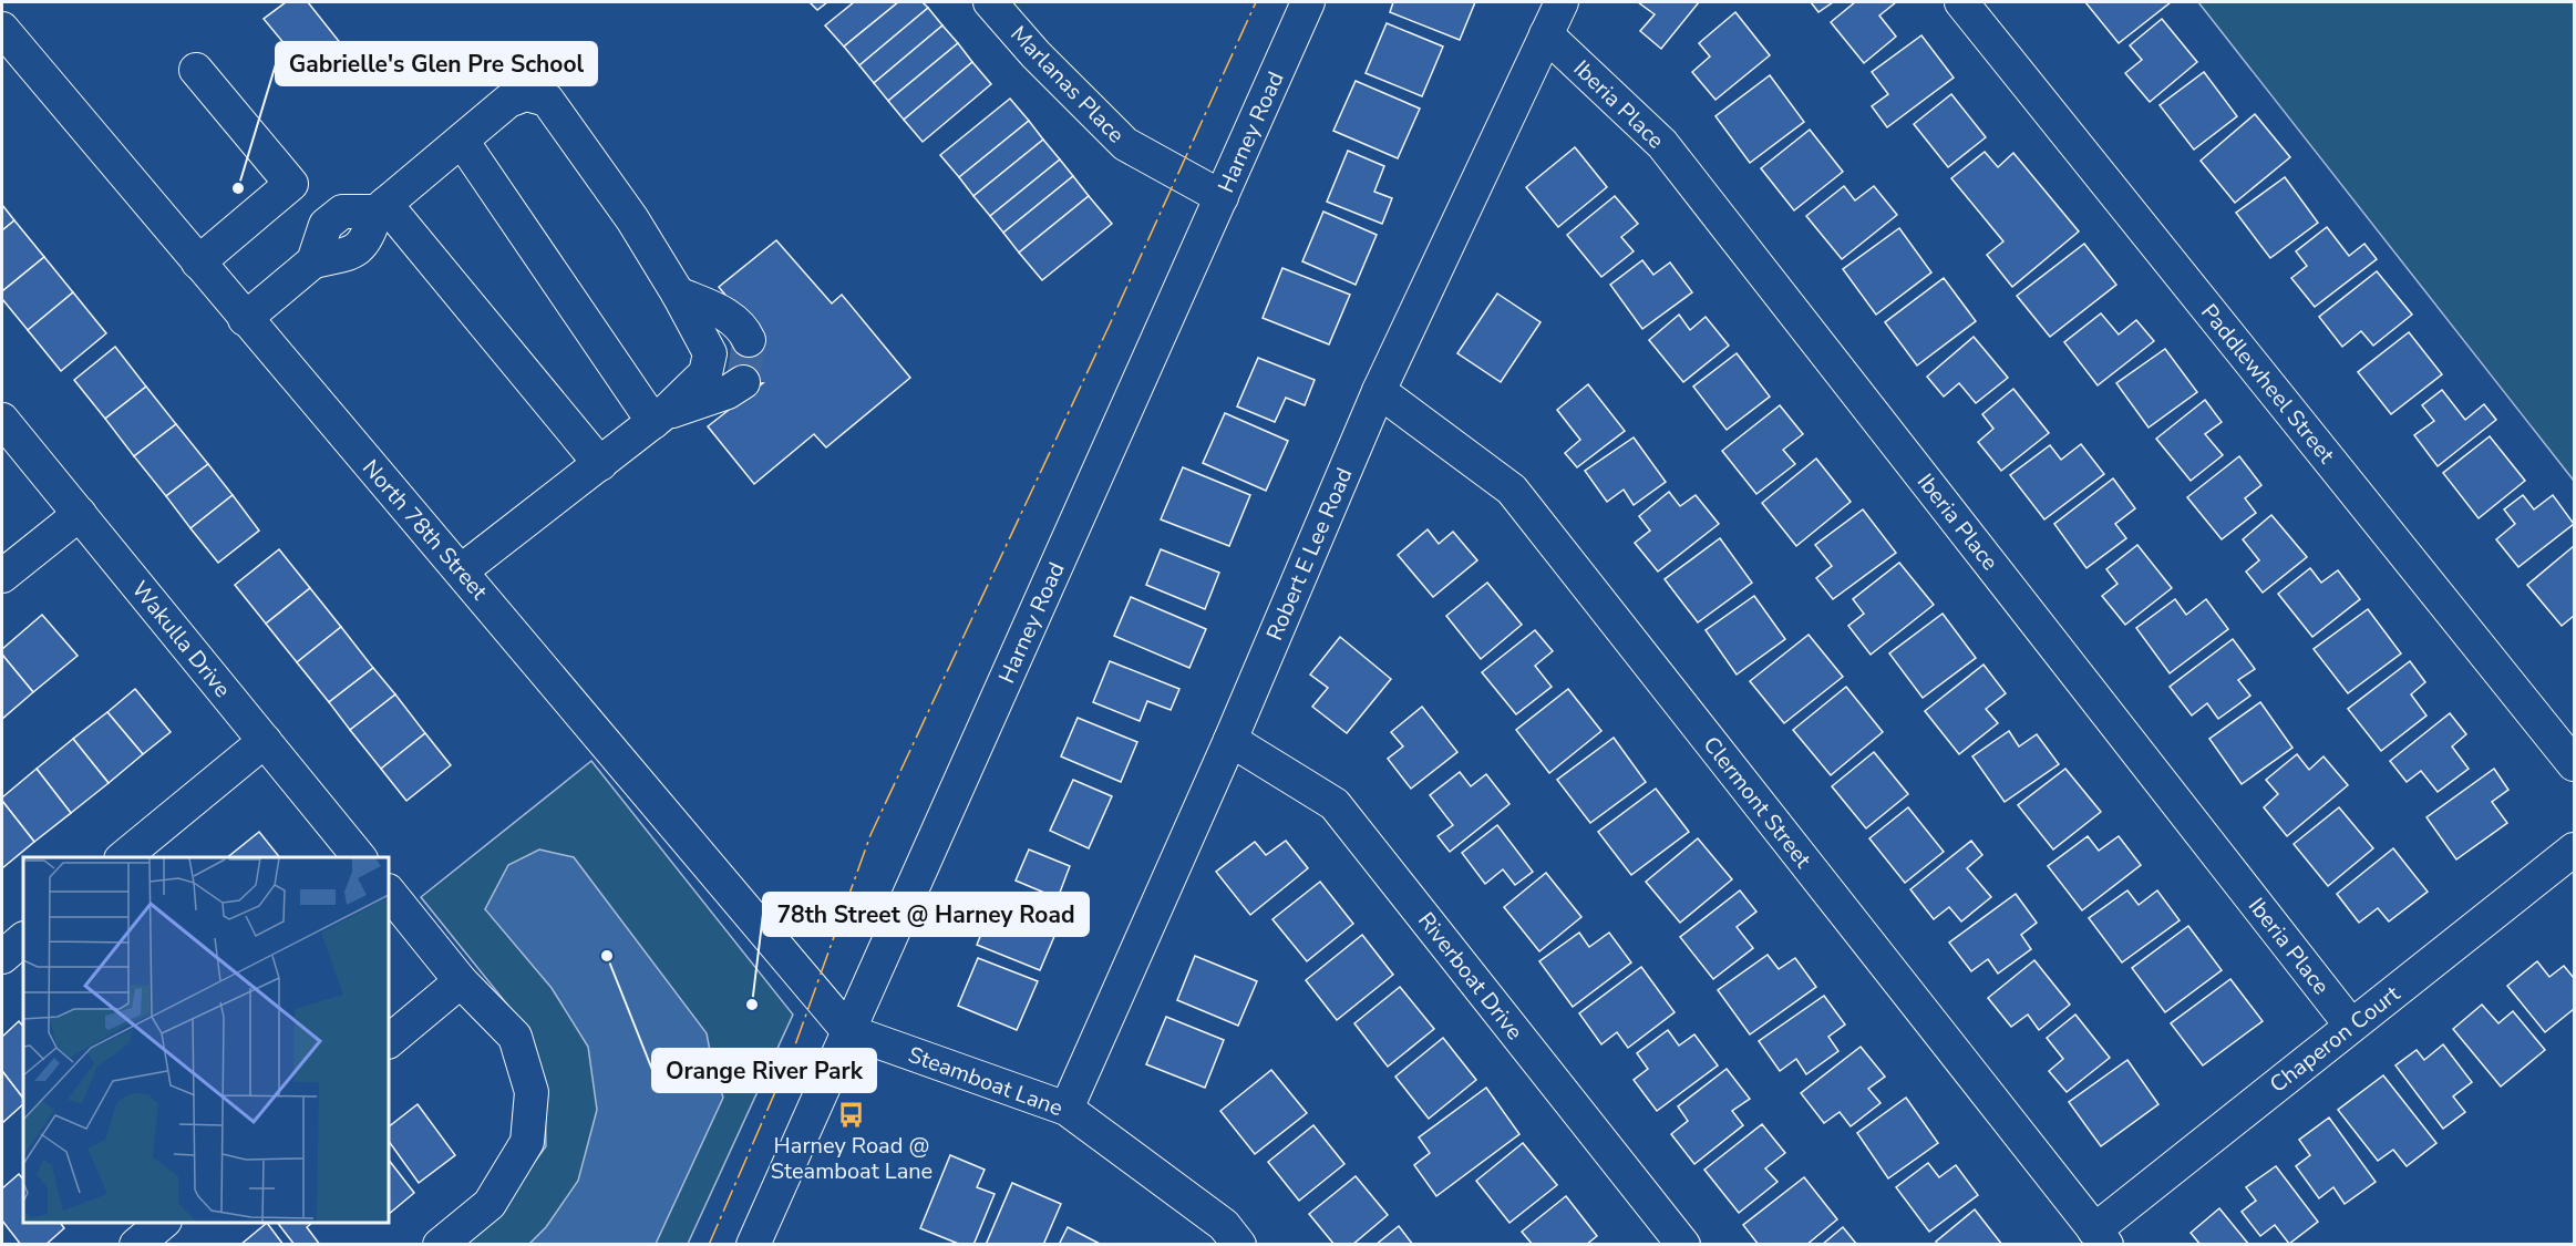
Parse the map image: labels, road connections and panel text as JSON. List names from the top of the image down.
{
  "streets": {
    "street": [
      "Marlanas Place",
      "Iberia Place",
      "Harney Road",
      "Paddlewheel Street",
      "North 78th Street",
      "Robert E Lee Road",
      "Wakulla Drive",
      "Clermont Street",
      "Riverboat Drive",
      "Chaperon Court",
      "Steamboat Lane"
    ]
  },
  "crossings": [
    ["Marlanas Place", "Harney Road"],
    ["Iberia Place", "Robert E Lee Road"],
    ["Iberia Place", "Chaperon Court"],
    ["Harney Road", "North 78th Street"],
    ["Harney Road", "Steamboat Lane"],
    ["North 78th Street", "Steamboat Lane"],
    ["Robert E Lee Road", "Clermont Street"],
    ["Robert E Lee Road", "Riverboat Drive"],
    ["Robert E Lee Road", "Steamboat Lane"],
    ["Clermont Street", "Chaperon Court"]
  ],
  "places": {
    "other": ["Gabrielle's Glen Pre School", "Orange River Park", "78th Street @ Harney Road"],
    "bus stop": ["Harney Road @ Steamboat Lane"]
  }
}
